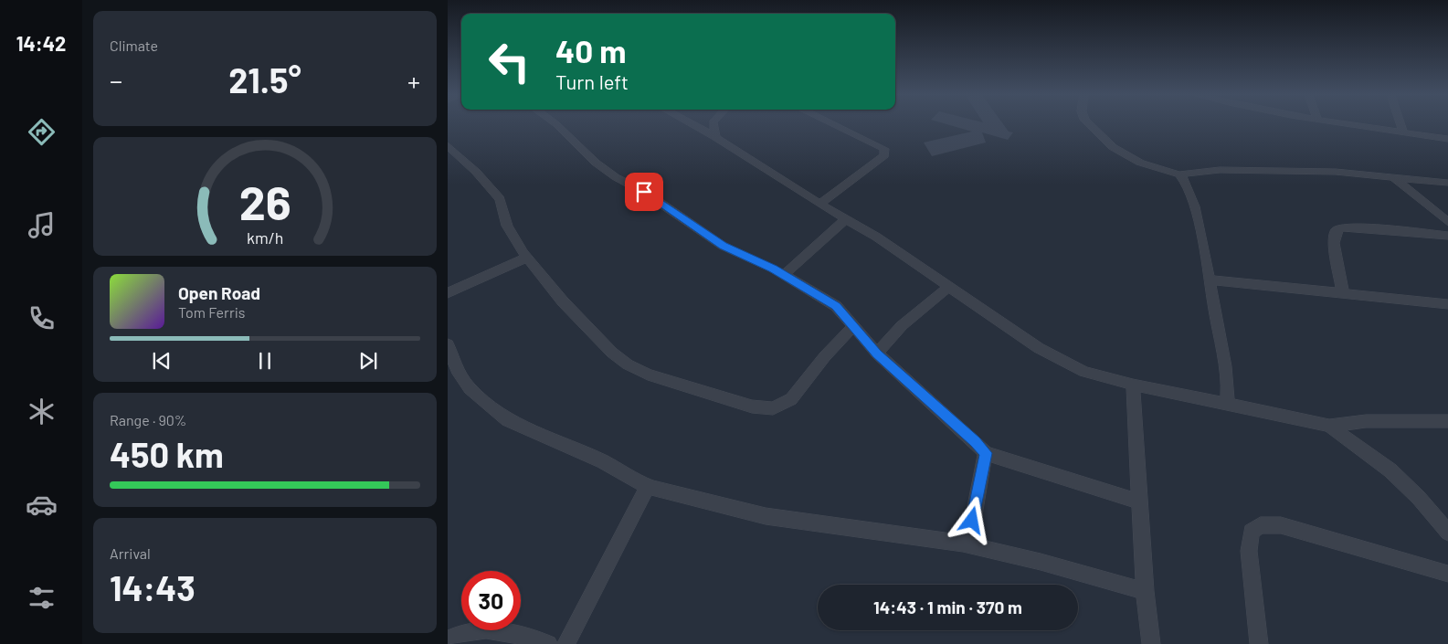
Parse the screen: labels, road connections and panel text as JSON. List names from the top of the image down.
{
  "page": {
    "tabs": "14:42",
    "tile": [
      "Climate",
      ["Range · 90%", "450 km"],
      ["Arrival", "14:43"]
    ],
    "turn": ["40 m", "Turn left"],
    "heat": ["−", "21.5°", "+"],
    "song": ["Open Road", "Tom Ferris"],
    "limit": "30",
    "trip": "14:43 · 1 min · 370 m",
    "gauge": ["26", "km/h"]
  }
}
